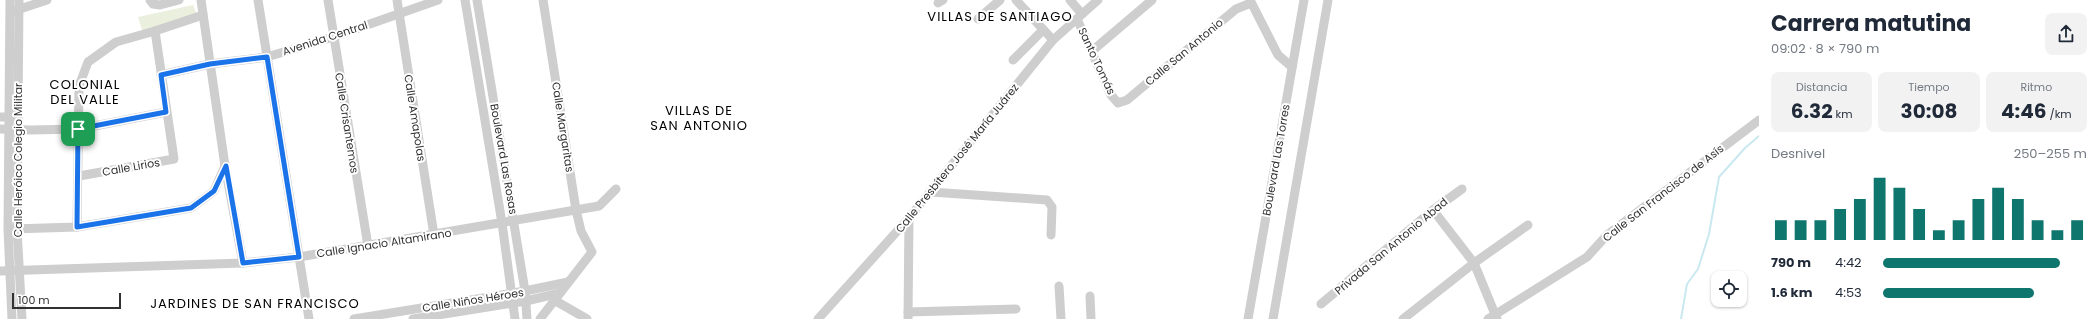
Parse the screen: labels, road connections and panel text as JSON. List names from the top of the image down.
{
  "streets": {
    "street": [
      "Avenida Central",
      "Calle San Antonio",
      "Santo Tomás",
      "Calle Amapolas",
      "Calle Crisantemos",
      "Calle Margaritas",
      "Calle Presbítero José María Juárez",
      "Boulevard Las Rosas",
      "Calle Heróico Colegio Militar",
      "Boulevard Las Torres",
      "Calle Lirios",
      "Calle San Francisco de Asís",
      "Calle Ignacio Altamirano",
      "Privada San Antonio Abad",
      "Calle Niños Héroes"
    ]
  },
  "crossings": [
    ["Avenida Central", "Calle Amapolas"],
    ["Avenida Central", "Calle Crisantemos"],
    ["Avenida Central", "Calle Lirios"],
    ["Calle San Antonio", "Santo Tomás"],
    ["Santo Tomás", "Calle Presbítero José María Juárez"],
    ["Calle Amapolas", "Calle Ignacio Altamirano"],
    ["Calle Crisantemos", "Calle Ignacio Altamirano"],
    ["Calle Margaritas", "Calle Ignacio Altamirano"],
    ["Calle Margaritas", "Calle Niños Héroes"],
    ["Boulevard Las Rosas", "Calle Ignacio Altamirano"],
    ["Boulevard Las Rosas", "Calle Niños Héroes"],
    ["Calle Heróico Colegio Militar", "Calle Ignacio Altamirano"]
  ],
  "districts": [
    "VILLAS DE SANTIAGO",
    "COLONIAL DEL VALLE",
    "VILLAS DE SAN ANTONIO",
    "JARDINES DE SAN FRANCISCO"
  ],
  "scale_bar": "100 m",
  "page": {
    "heading": ["Carrera matutina", "09:02 · 8 × 790 m"],
    "stats": [
      ["Distancia", "6.32 km"],
      ["Tiempo", "30:08"],
      ["Ritmo", "4:46 /km"]
    ],
    "chart": ["Desnivel", "250–255 m"],
    "list": [
      {
        "name": "790 m",
        "note": "4:42"
      },
      {
        "name": "1.6 km",
        "note": "4:53"
      }
    ],
    "scale": "100 m"
  }
}
